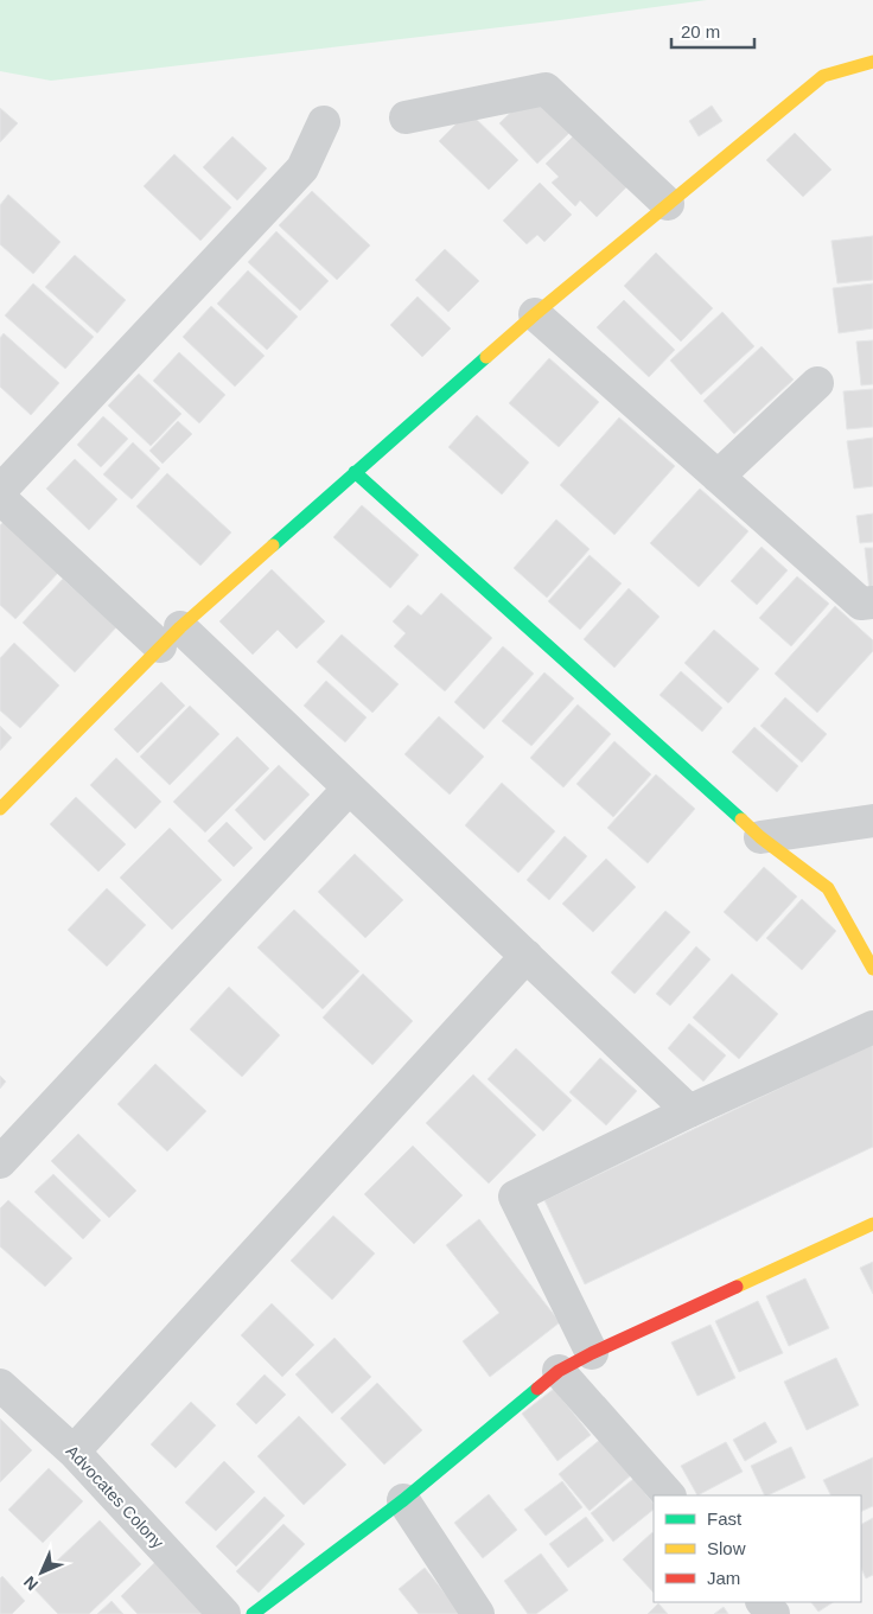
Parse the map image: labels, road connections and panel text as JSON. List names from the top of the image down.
{
  "streets": {
    "street": ["Advocates Colony"]
  },
  "legend": ["Fast", "Slow", "Jam"],
  "scale_bar": "20 m",
  "north": "bottom left"
}
